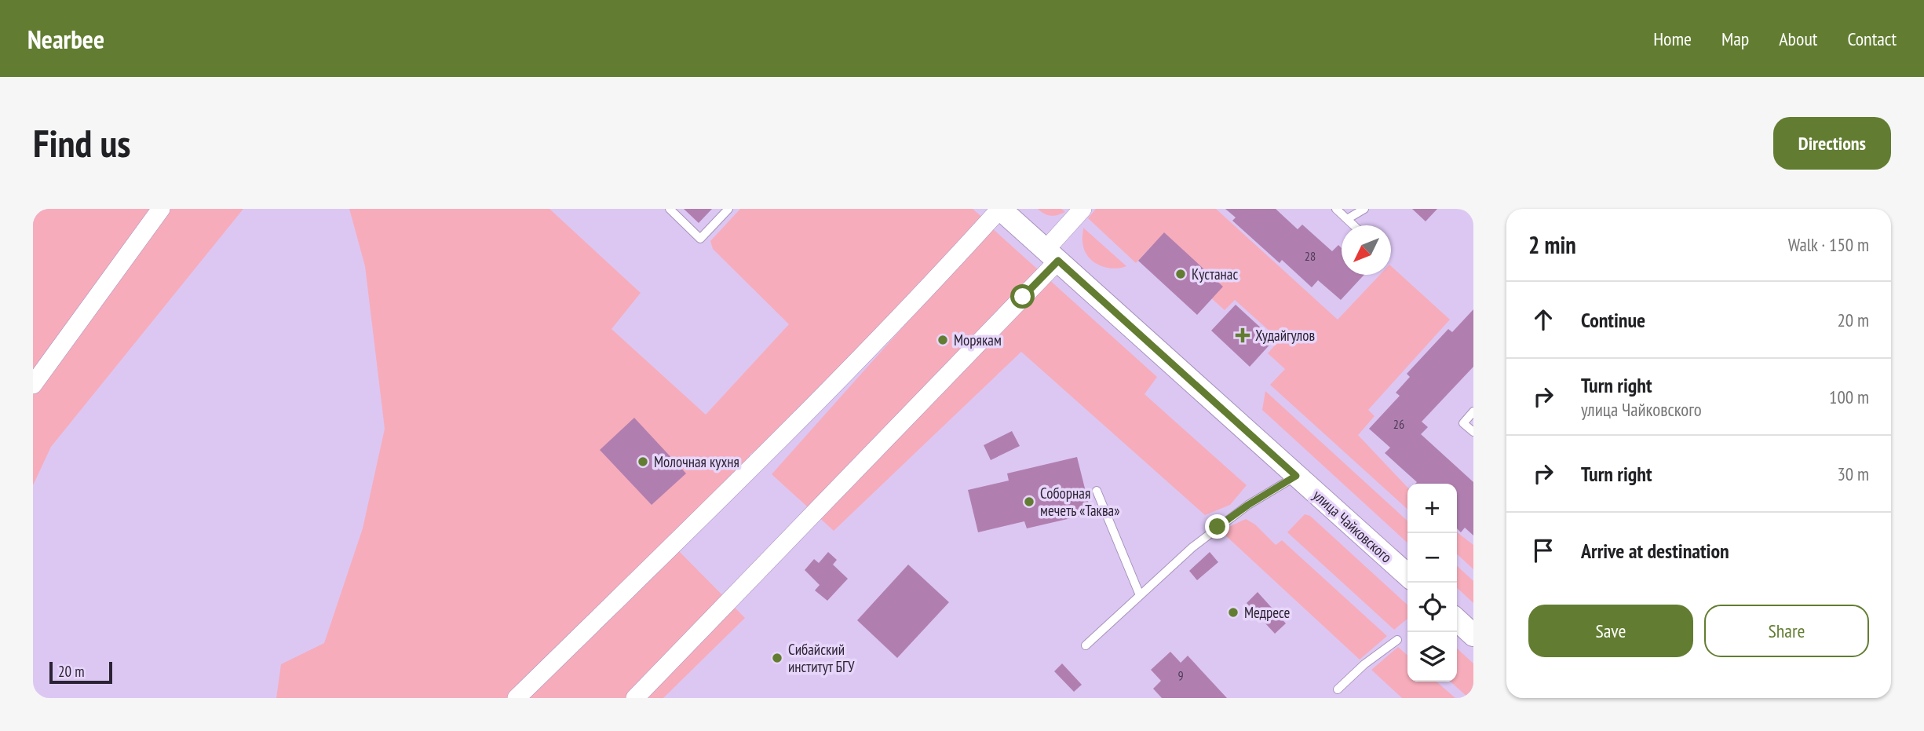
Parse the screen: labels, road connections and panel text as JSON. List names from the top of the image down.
{
  "streets": {
    "street": ["улица Чайковского"]
  },
  "places": {
    "other": [
      "Кустанас",
      "Морякам",
      "Молочная кухня",
      "Соборная мечеть «Таква»",
      "Медресе",
      "Сибайский институт БГУ"
    ],
    "health": ["Худайгулов"]
  },
  "house_numbers": ["28", "26", "9"],
  "scale_bar": "20 m",
  "north": "bottom left",
  "page": {
    "header": "Nearbee",
    "nav": [
      "Home",
      "Map",
      "About",
      "Contact"
    ],
    "buttons": [
      "Directions",
      ["Save", "Share"]
    ],
    "title": "Find us",
    "heading": ["2 min", "Walk · 150 m"],
    "list": [
      ["Continue", "20 m"],
      ["Turn right", "улица Чайковского", "100 m"],
      ["Turn right", "30 m"],
      "Arrive at destination"
    ],
    "map_buttons": ["+", "−"],
    "scale": "20 m"
  }
}
